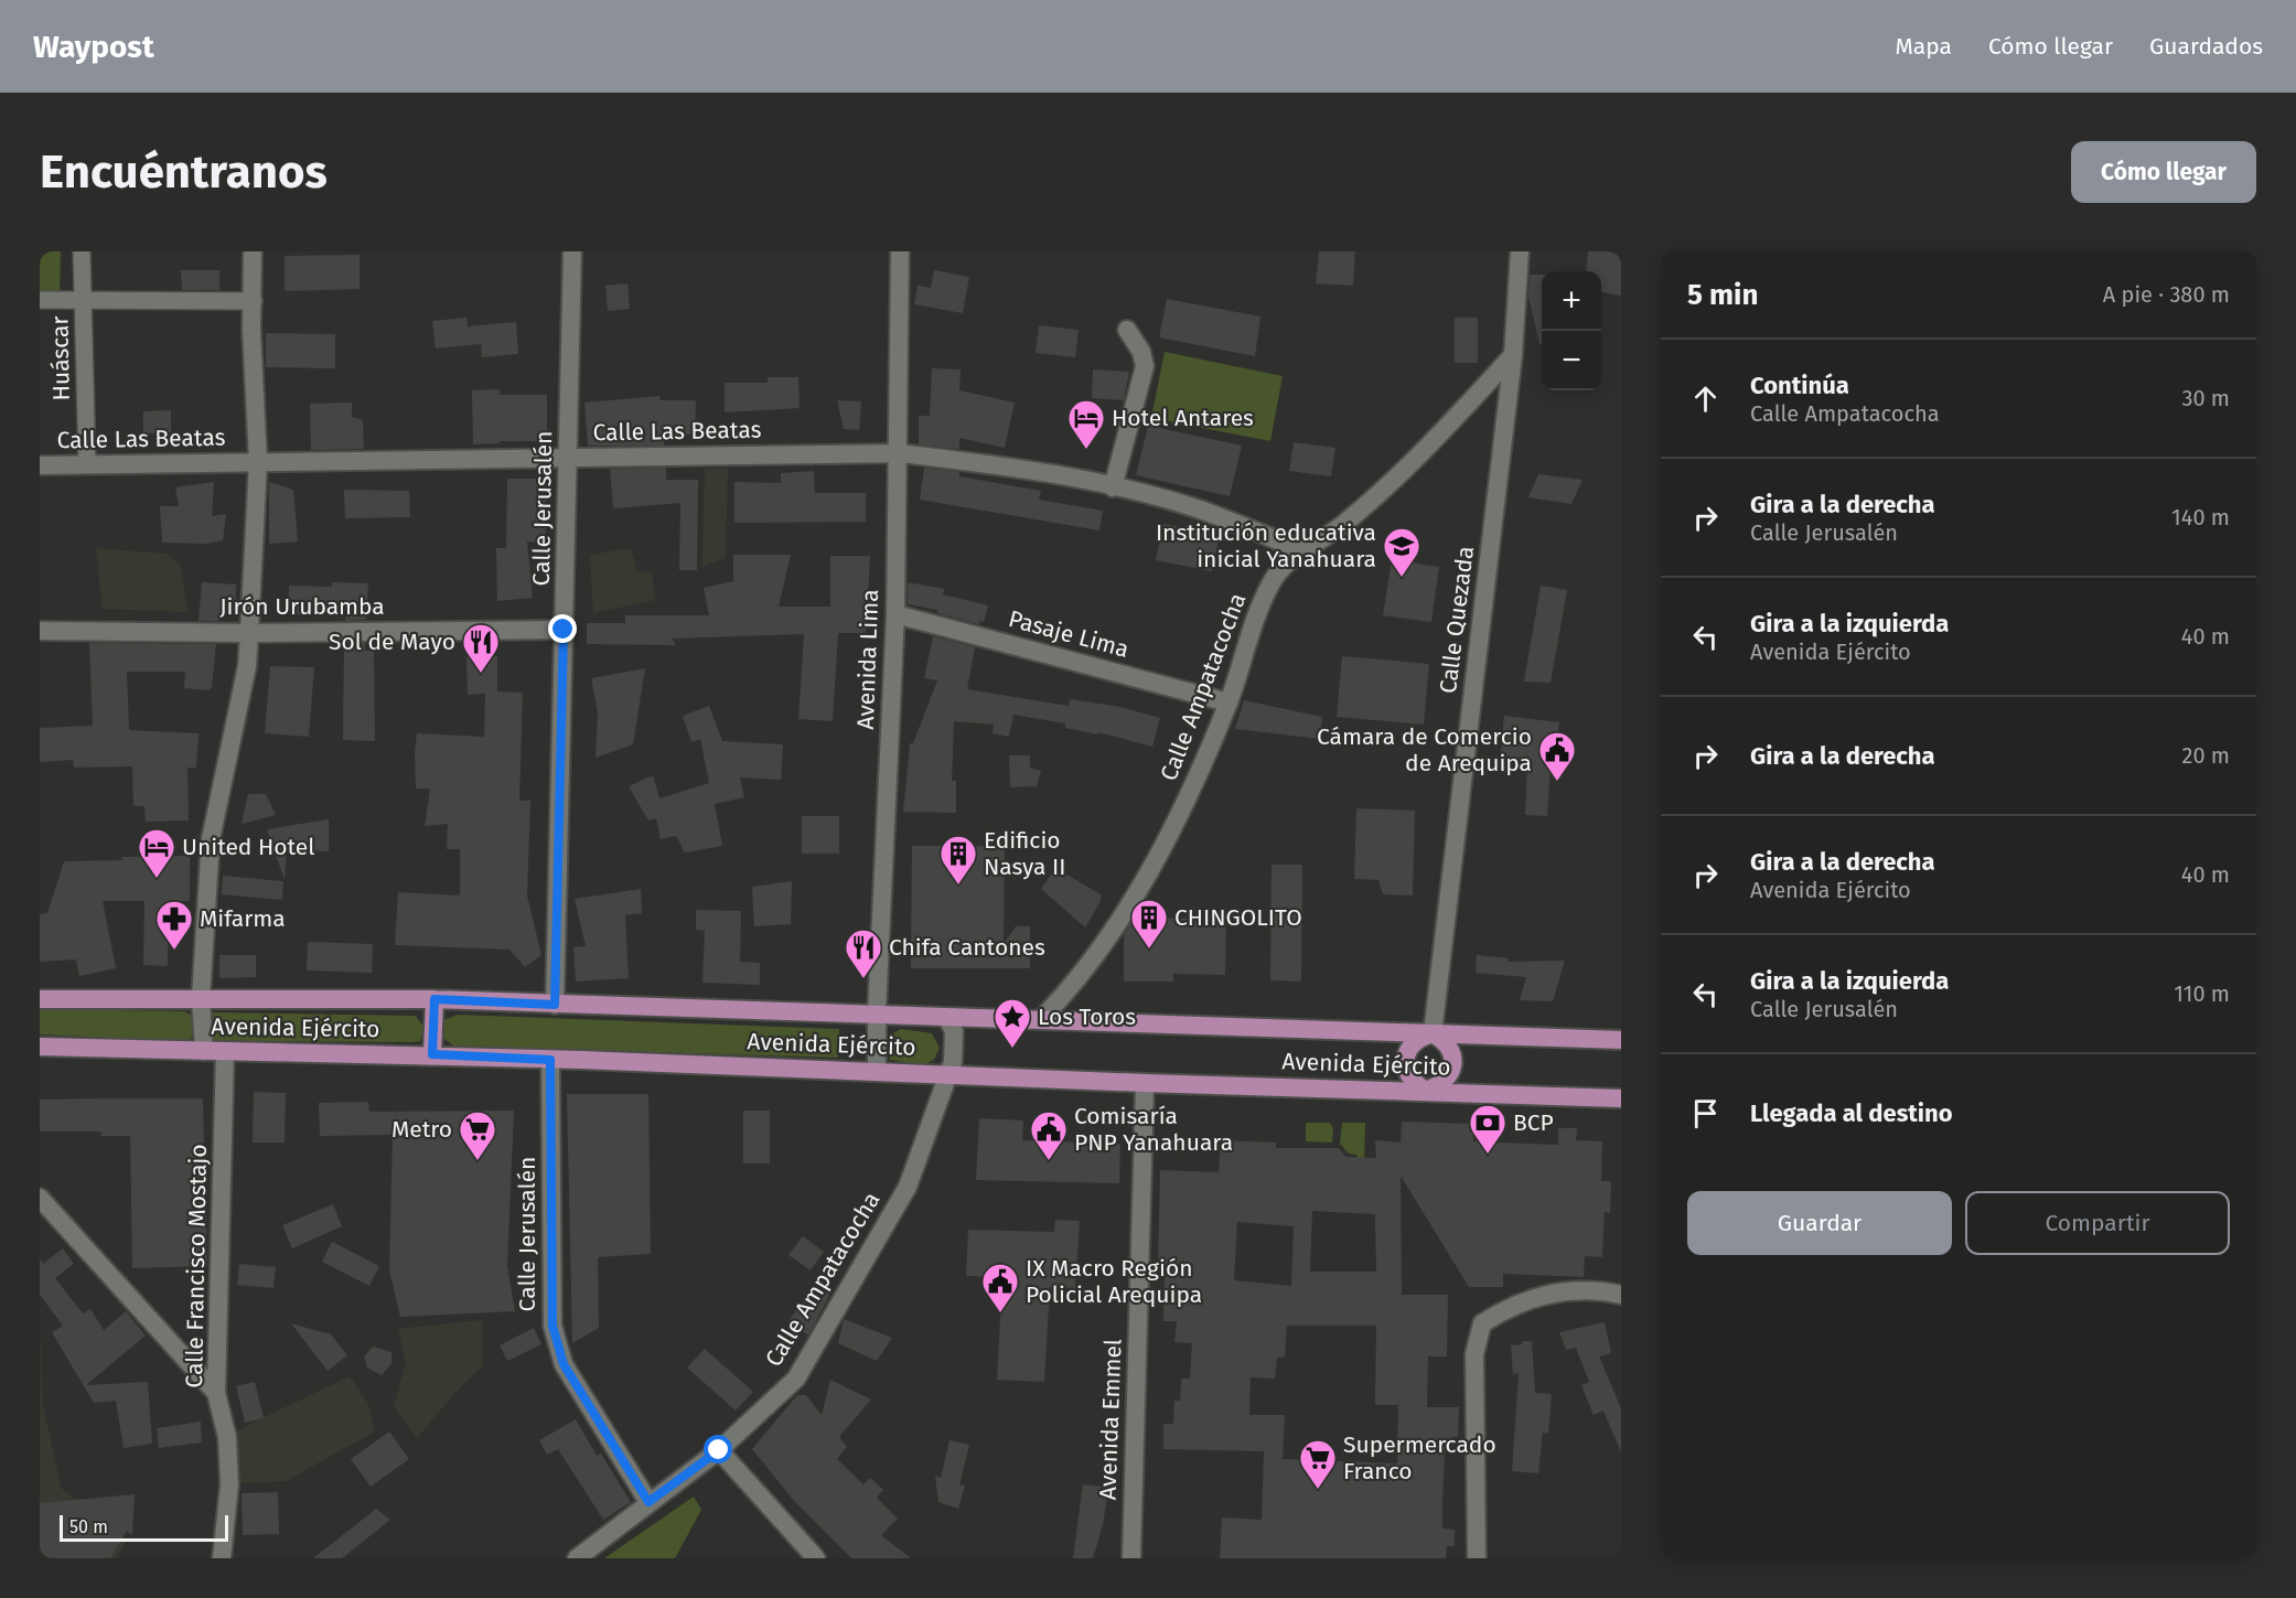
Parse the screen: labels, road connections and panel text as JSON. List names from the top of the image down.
{
  "streets": {
    "main road": ["Avenida Ejército"],
    "street": [
      "Huáscar",
      "Calle Las Beatas",
      "Calle Jerusalén",
      "Jirón Urubamba",
      "Calle Quezada",
      "Pasaje Lima",
      "Avenida Lima",
      "Calle Ampatacocha",
      "Calle Francisco Mostajo",
      "Avenida Emmel"
    ]
  },
  "crossings": [
    ["Huáscar", "Calle Las Beatas"],
    ["Calle Las Beatas", "Calle Jerusalén"],
    ["Calle Las Beatas", "Avenida Lima"],
    ["Calle Las Beatas", "Calle Ampatacocha"],
    ["Calle Jerusalén", "Jirón Urubamba"],
    ["Calle Jerusalén", "Calle Ampatacocha"],
    ["Calle Jerusalén", "Avenida Ejército"],
    ["Calle Quezada", "Calle Ampatacocha"],
    ["Calle Quezada", "Avenida Ejército"],
    ["Pasaje Lima", "Avenida Lima"],
    ["Pasaje Lima", "Calle Ampatacocha"],
    ["Avenida Lima", "Avenida Ejército"],
    ["Calle Ampatacocha", "Avenida Ejército"],
    ["Avenida Ejército", "Calle Francisco Mostajo"],
    ["Avenida Ejército", "Avenida Emmel"]
  ],
  "places": {
    "hotel": ["Hotel Antares", "United Hotel"],
    "school or university": ["Institución educativa inicial Yanahuara"],
    "restaurant": ["Sol de Mayo", "Chifa Cantones"],
    "public building": ["Cámara de Comercio de Arequipa", "Comisaría PNP Yanahuara", "IX Macro Región Policial Arequipa"],
    "building": ["Edificio Nasya II", "CHINGOLITO"],
    "pharmacy": ["Mifarma"],
    "place": ["Los Toros"],
    "bank": ["BCP"],
    "supermarket": ["Metro", "Supermercado Franco"]
  },
  "scale_bar": "50 m",
  "page": {
    "header": "Waypost",
    "nav": ["Mapa", "Cómo llegar", "Guardados"],
    "buttons": [
      "Cómo llegar",
      ["Guardar", "Compartir"]
    ],
    "title": "Encuéntranos",
    "heading": ["5 min", "A pie · 380 m"],
    "map_buttons": ["+", "−"],
    "list": [
      ["Continúa", "Calle Ampatacocha", "30 m"],
      ["Gira a la derecha", "Calle Jerusalén", "140 m"],
      ["Gira a la izquierda", "Avenida Ejército", "40 m"],
      ["Gira a la derecha", "20 m"],
      ["Gira a la derecha", "Avenida Ejército", "40 m"],
      ["Gira a la izquierda", "Calle Jerusalén", "110 m"],
      "Llegada al destino"
    ],
    "scale": "50 m"
  }
}
